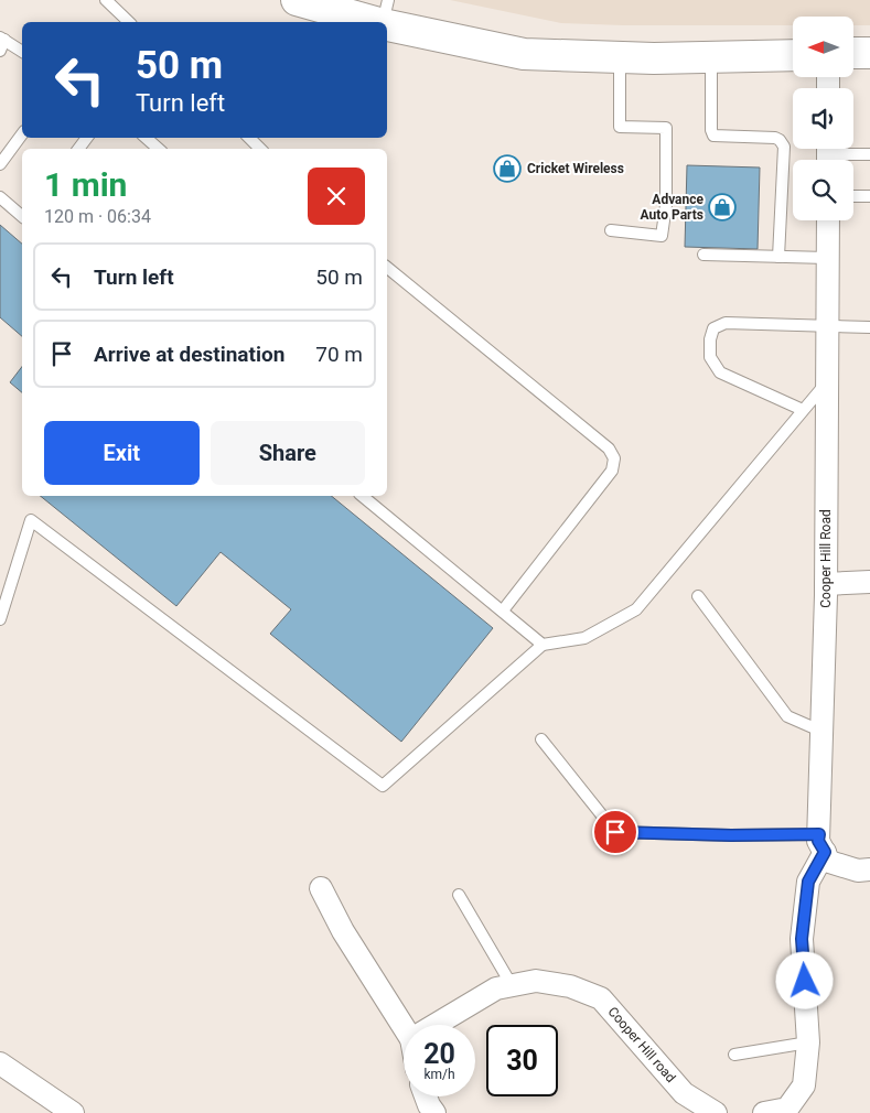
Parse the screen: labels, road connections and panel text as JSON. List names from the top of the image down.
{
  "streets": {
    "street": ["Cooper Hill Road", "Cooper Hill road"]
  },
  "places": {
    "shop": ["Cricket Wireless", "Advance Auto Parts"]
  },
  "north": "left",
  "page": {
    "turn": ["50 m", "Turn left"],
    "heading": ["1 min", "120 m · 06:34"],
    "list": [
      {
        "name": "Turn left",
        "value": "50 m"
      },
      {
        "name": "Arrive at destination",
        "value": "70 m"
      }
    ],
    "buttons": ["Exit", "Share"],
    "speed": "20 km/h",
    "limit": "30"
  }
}
